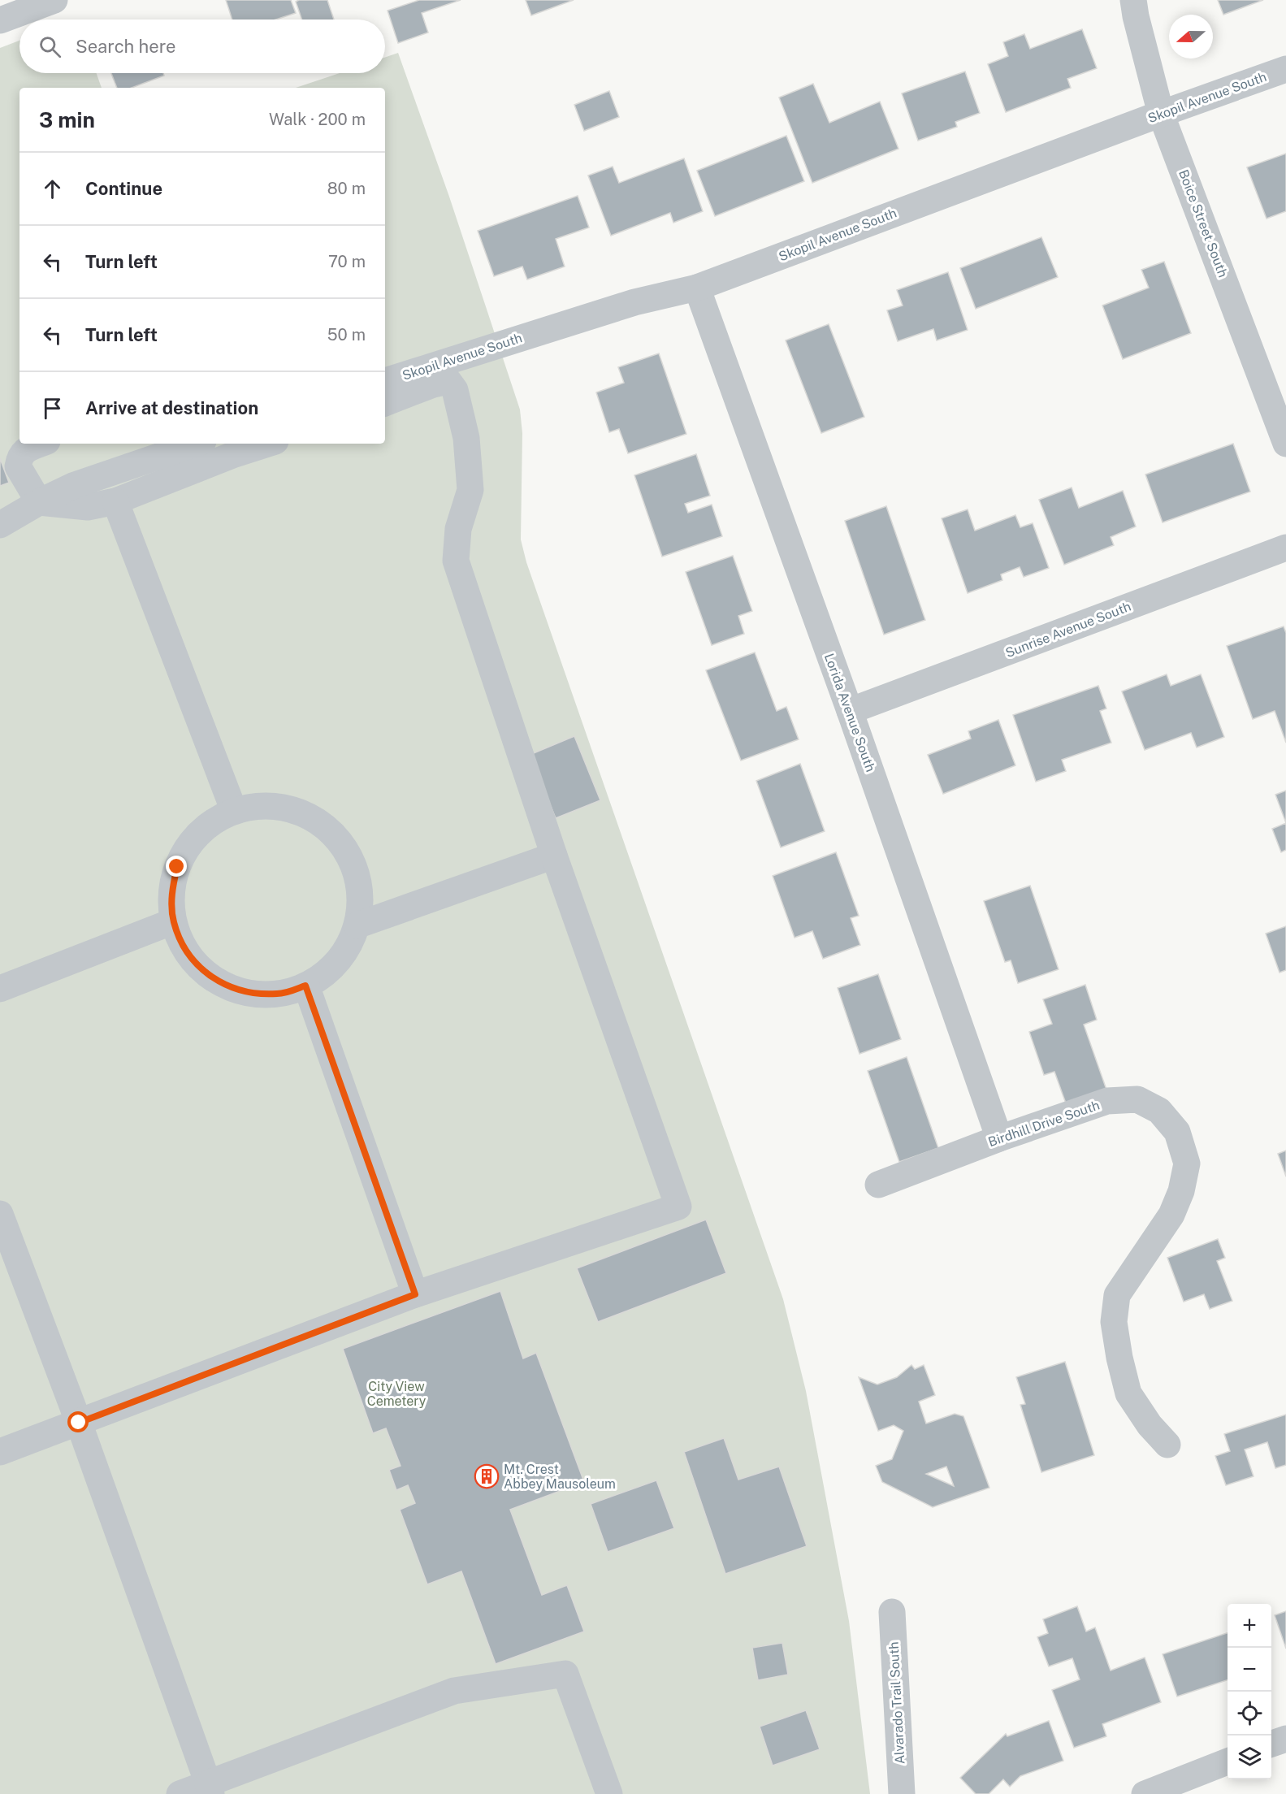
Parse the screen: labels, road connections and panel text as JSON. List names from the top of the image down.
{
  "streets": {
    "street": [
      "Skopil Avenue South",
      "Boice Street South",
      "Sunrise Avenue South",
      "Lorida Avenue South",
      "Birdhill Drive South",
      "Alvarado Trail South"
    ]
  },
  "crossings": [
    ["Skopil Avenue South", "Boice Street South"],
    ["Skopil Avenue South", "Lorida Avenue South"],
    ["Sunrise Avenue South", "Lorida Avenue South"],
    ["Lorida Avenue South", "Birdhill Drive South"]
  ],
  "parks": ["City View Cemetery"],
  "places": {
    "building": ["Mt. Crest Abbey Mausoleum"]
  },
  "north": "left",
  "page": {
    "search": "Search here",
    "heading": ["3 min", "Walk · 200 m"],
    "list": [
      ["Continue", "80 m"],
      ["Turn left", "70 m"],
      ["Turn left", "50 m"],
      "Arrive at destination"
    ],
    "map_buttons": ["+", "−"]
  }
}
